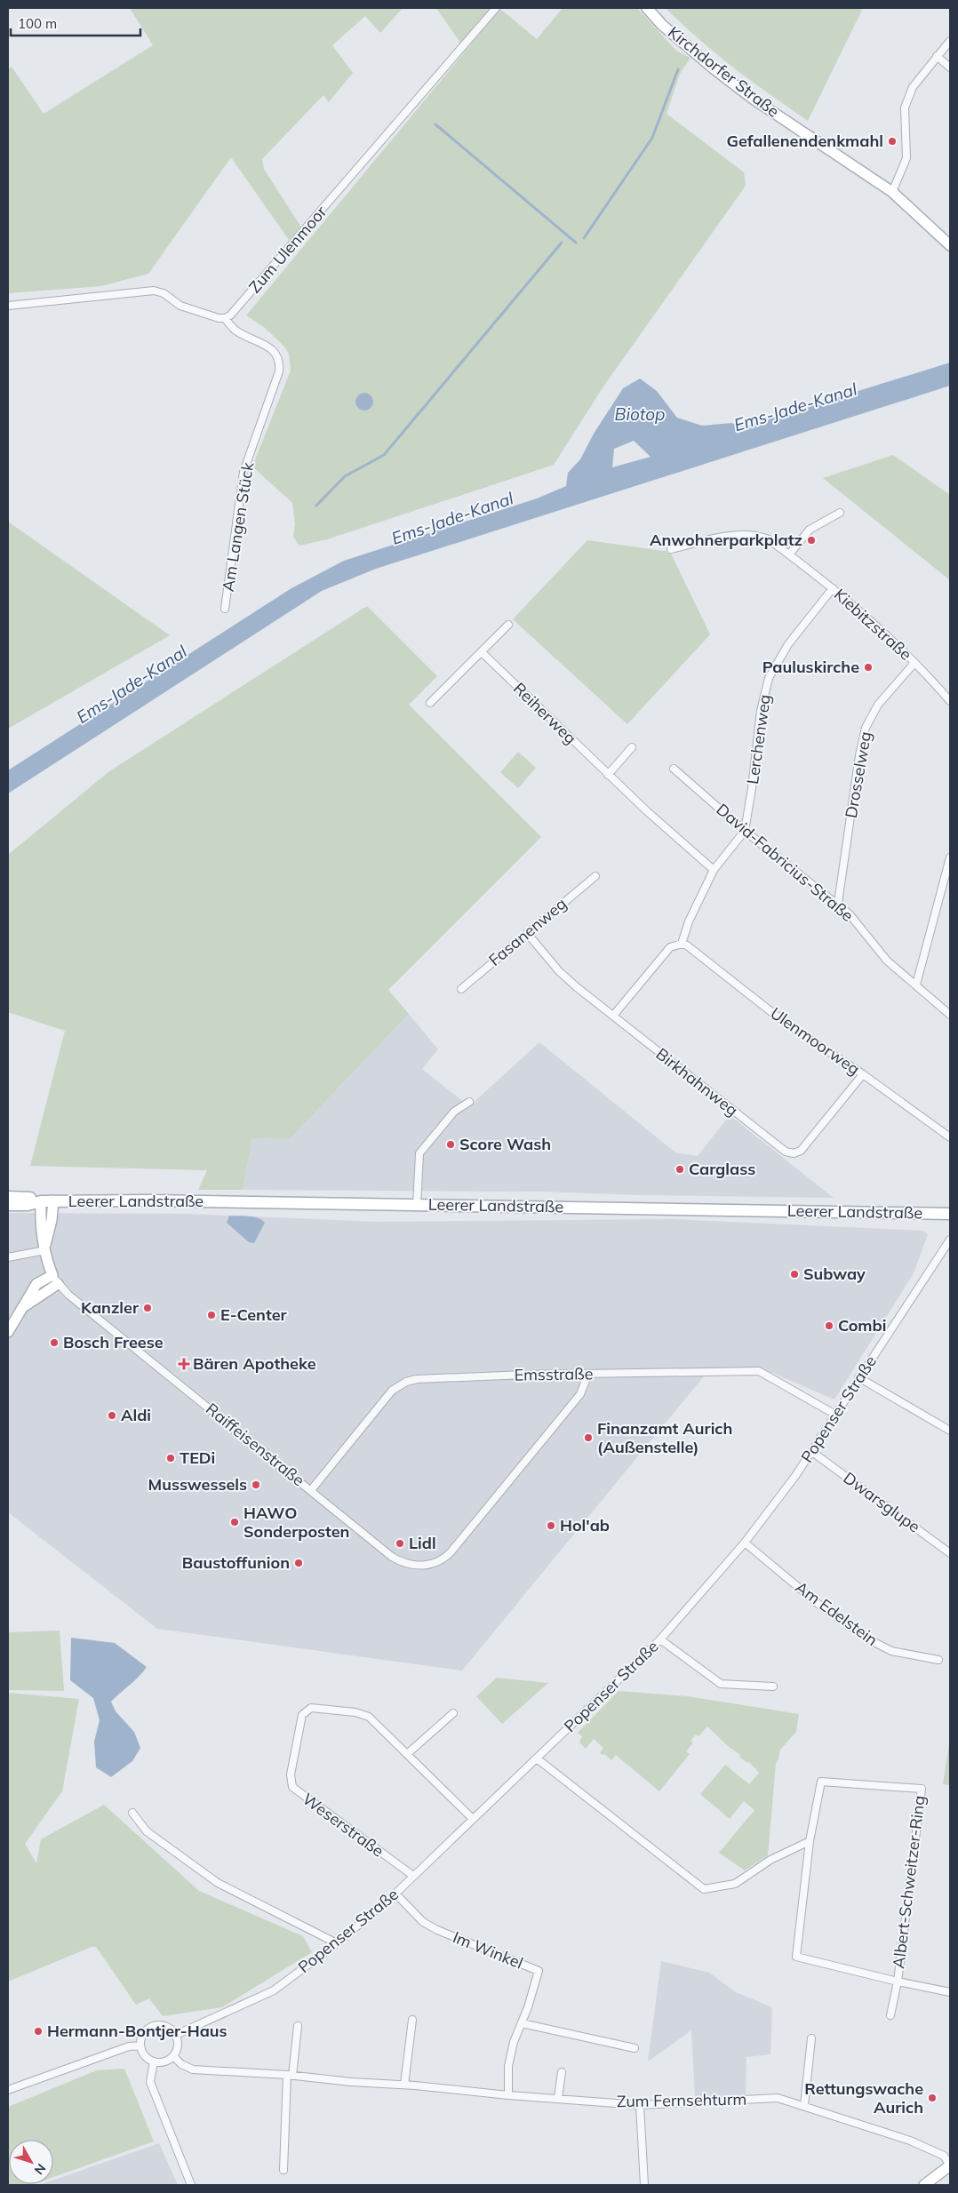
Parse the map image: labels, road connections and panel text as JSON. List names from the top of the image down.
{
  "streets": {
    "main road": ["Leerer Landstraße"],
    "street": [
      "Kirchdorfer Straße",
      "Zum Ulenmoor",
      "Am Langen Stück",
      "Kiebitzstraße",
      "Reiherweg",
      "Lerchenweg",
      "Drosselweg",
      "David-Fabricius-Straße",
      "Fasanenweg",
      "Ulenmoorweg",
      "Birkhahnweg",
      "Emsstraße",
      "Popenser Straße",
      "Raiffeisenstraße",
      "Dwarsglupe",
      "Am Edelstein",
      "Weserstraße",
      "Albert-Schweitzer-Ring",
      "Im Winkel",
      "Zum Fernsehturm"
    ]
  },
  "crossings": [
    ["Zum Ulenmoor", "Am Langen Stück"],
    ["Kiebitzstraße", "Lerchenweg"],
    ["Kiebitzstraße", "Drosselweg"],
    ["Lerchenweg", "David-Fabricius-Straße"],
    ["Drosselweg", "David-Fabricius-Straße"],
    ["Fasanenweg", "Birkhahnweg"],
    ["Ulenmoorweg", "Birkhahnweg"],
    ["Emsstraße", "Popenser Straße"],
    ["Emsstraße", "Raiffeisenstraße"],
    ["Popenser Straße", "Dwarsglupe"],
    ["Popenser Straße", "Am Edelstein"],
    ["Popenser Straße", "Weserstraße"],
    ["Popenser Straße", "Im Winkel"],
    ["Popenser Straße", "Zum Fernsehturm"],
    ["Im Winkel", "Zum Fernsehturm"]
  ],
  "water": ["Ems-Jade-Kanal", "Biotop"],
  "places": {
    "other": [
      "Gefallenendenkmahl",
      "Anwohnerparkplatz",
      "Pauluskirche",
      "Score Wash",
      "Carglass",
      "Subway",
      "Kanzler",
      "E-Center",
      "Combi",
      "Bosch Freese",
      "Aldi",
      "Finanzamt Aurich (Außenstelle)",
      "TEDi",
      "Musswessels",
      "HAWO Sonderposten",
      "Hol'ab",
      "Lidl",
      "Baustoffunion",
      "Hermann-Bontjer-Haus",
      "Rettungswache Aurich"
    ],
    "health": ["Bären Apotheke"]
  },
  "scale_bar": "100 m",
  "north": "bottom right"
}
